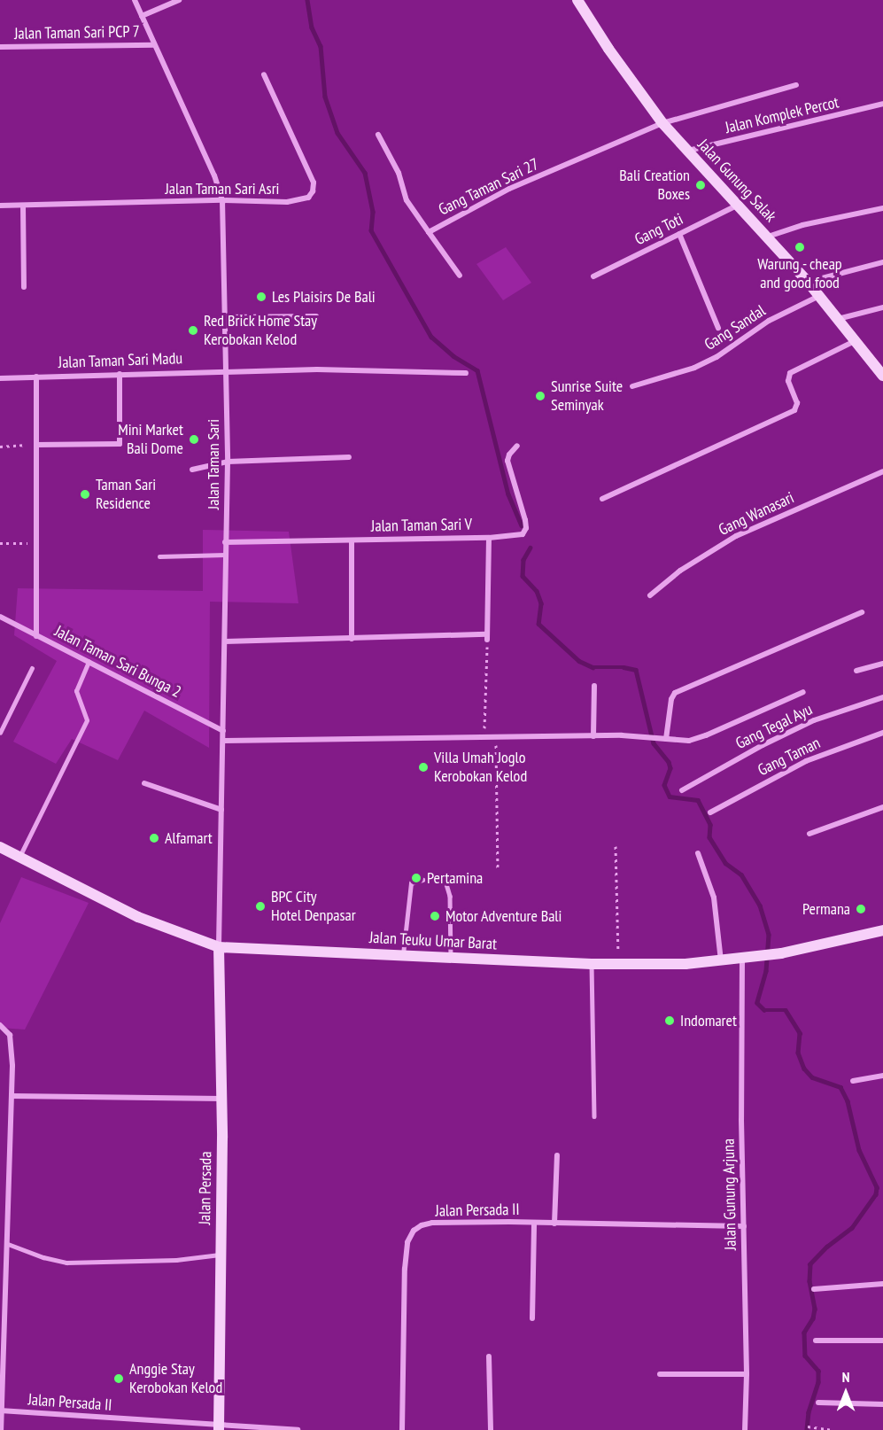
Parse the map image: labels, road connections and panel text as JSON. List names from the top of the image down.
{
  "streets": {
    "street": [
      "Jalan Taman Sari PCP 7",
      "Jalan Komplek Percot",
      "Jalan Gunung Salak",
      "Gang Taman Sari 27",
      "Jalan Taman Sari Asri",
      "Gang Toti",
      "Gang Sandal",
      "Jalan Taman Sari Madu",
      "Jalan Taman Sari",
      "Gang Wanasari",
      "Jalan Taman Sari V",
      "Jalan Taman Sari Bunga 2",
      "Gang Tegal Ayu",
      "Gang Taman",
      "Jalan Teuku Umar Barat",
      "Jalan Persada",
      "Jalan Gunung Arjuna",
      "Jalan Persada II"
    ]
  },
  "crossings": [
    ["Jalan Taman Sari PCP 7", "Jalan Taman Sari"],
    ["Jalan Komplek Percot", "Jalan Gunung Salak"],
    ["Jalan Gunung Salak", "Gang Taman Sari 27"],
    ["Jalan Gunung Salak", "Gang Toti"],
    ["Jalan Gunung Salak", "Gang Sandal"],
    ["Jalan Taman Sari Asri", "Jalan Taman Sari"],
    ["Jalan Taman Sari Madu", "Jalan Taman Sari"],
    ["Jalan Taman Sari", "Jalan Taman Sari V"],
    ["Jalan Taman Sari", "Jalan Taman Sari Bunga 2"],
    ["Jalan Taman Sari", "Jalan Teuku Umar Barat"],
    ["Jalan Taman Sari", "Jalan Persada"],
    ["Jalan Teuku Umar Barat", "Jalan Persada"],
    ["Jalan Teuku Umar Barat", "Jalan Gunung Arjuna"],
    ["Jalan Persada", "Jalan Persada II"],
    ["Jalan Gunung Arjuna", "Jalan Persada II"]
  ],
  "places": [
    "Bali Creation Boxes",
    "Warung - cheap and good food",
    "Les Plaisirs De Bali",
    "Red Brick Home Stay Kerobokan Kelod",
    "Sunrise Suite Seminyak",
    "Mini Market Bali Dome",
    "Taman Sari Residence",
    "Villa Umah Joglo Kerobokan Kelod",
    "Alfamart",
    "Pertamina",
    "BPC City Hotel Denpasar",
    "Permana",
    "Motor Adventure Bali",
    "Indomaret",
    "Anggie Stay Kerobokan Kelod"
  ],
  "north": "top"
}
